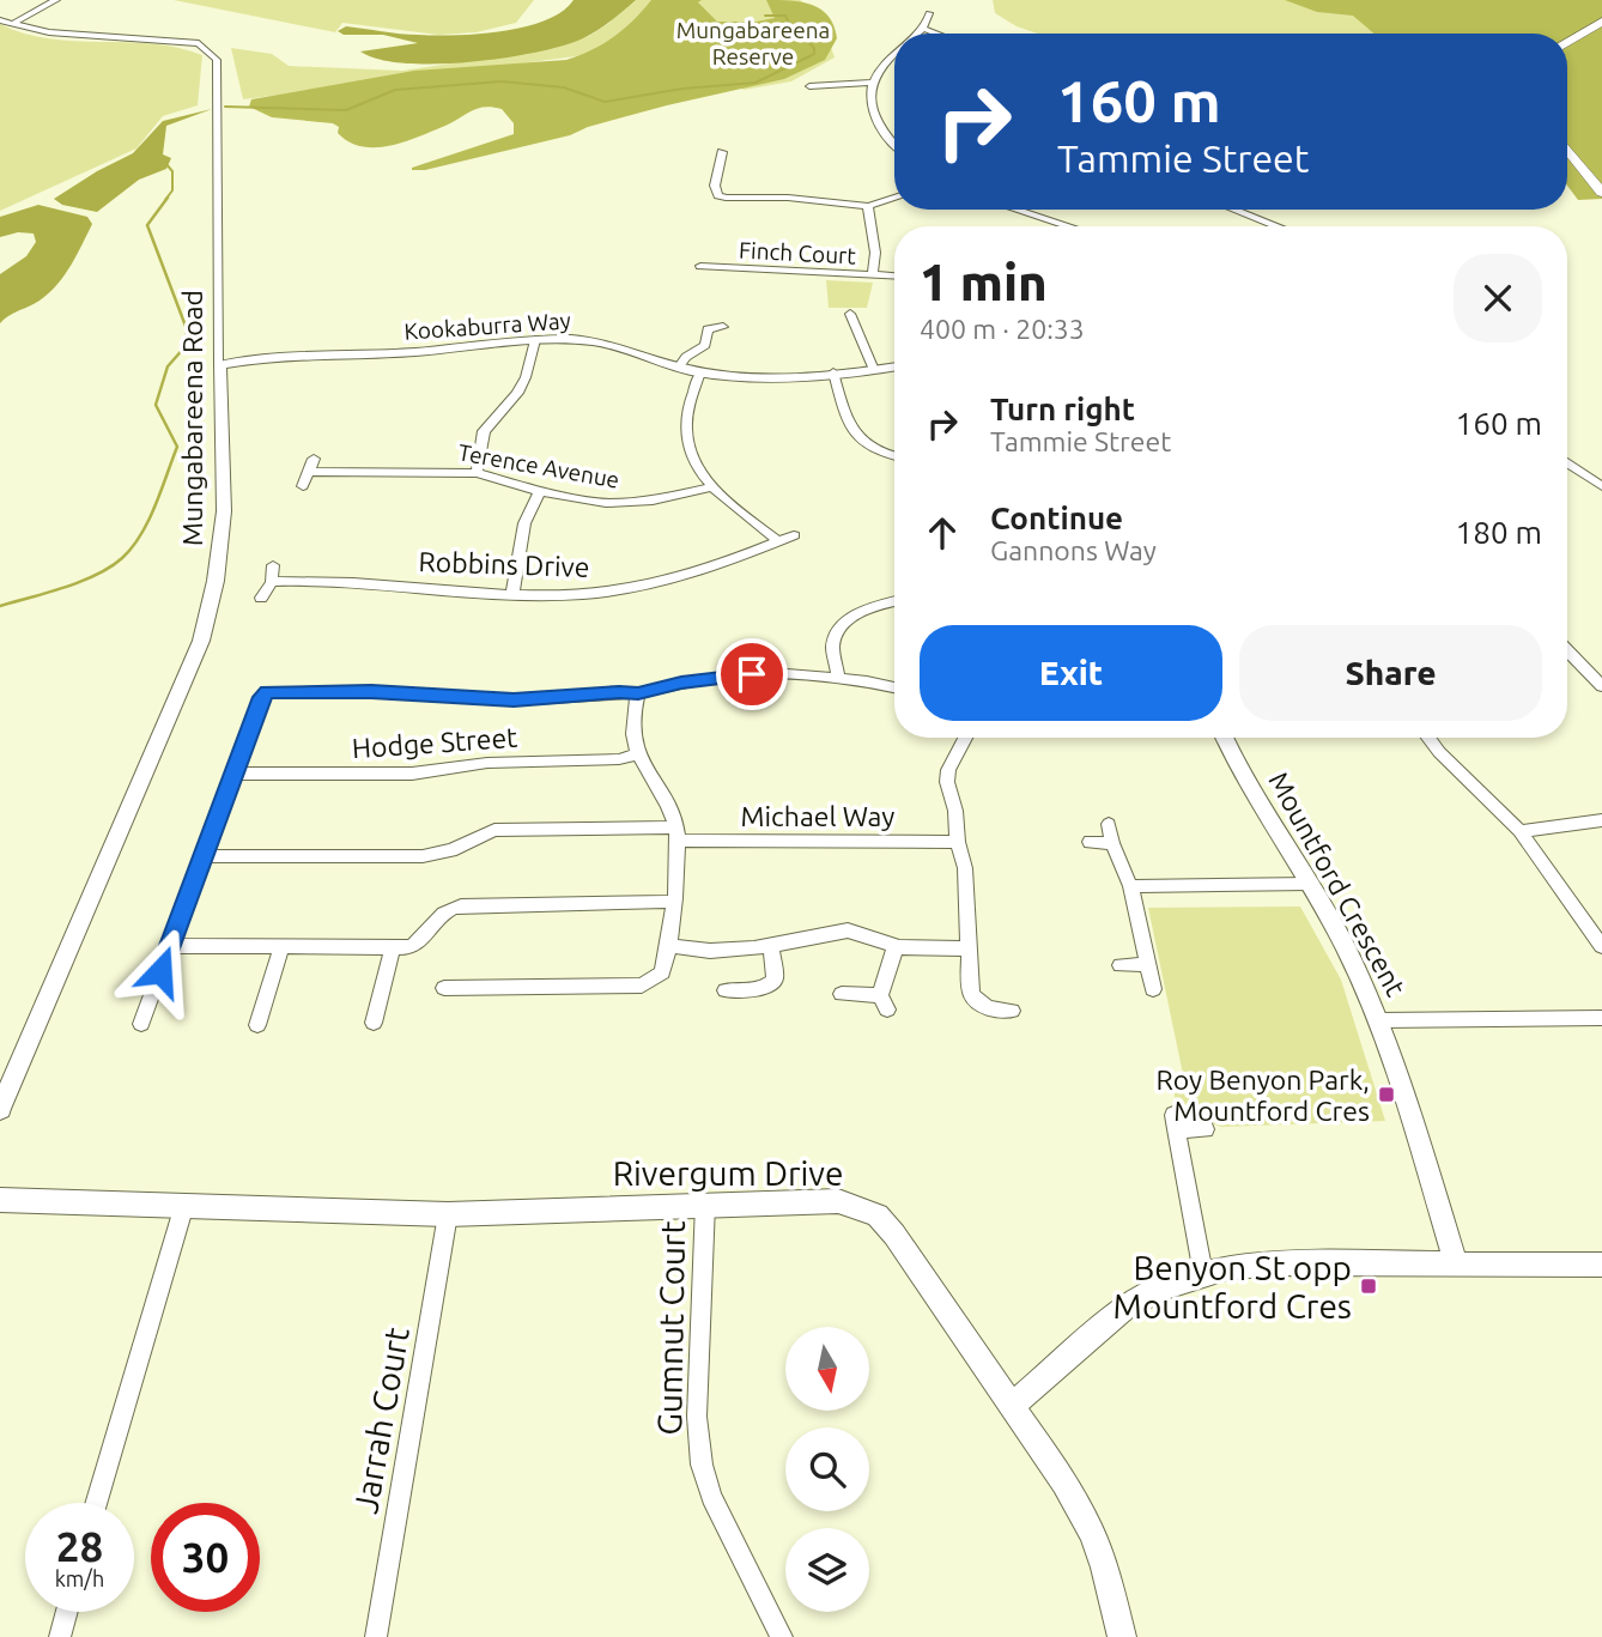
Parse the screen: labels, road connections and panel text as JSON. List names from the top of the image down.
{
  "streets": {
    "street": [
      "Finch Court",
      "Kookaburra Way",
      "Mungabareena Road",
      "Terence Avenue",
      "Robbins Drive",
      "Hodge Street",
      "Michael Way",
      "Mountford Crescent",
      "Rivergum Drive",
      "Gumnut Court",
      "Jarrah Court"
    ]
  },
  "crossings": [
    ["Kookaburra Way", "Mungabareena Road"],
    ["Rivergum Drive", "Gumnut Court"],
    ["Rivergum Drive", "Jarrah Court"]
  ],
  "parks": ["Mungabareena Reserve"],
  "places": {
    "transit": ["Roy Benyon Park, Mountford Cres", "Benyon St opp Mountford Cres"]
  },
  "north": "bottom",
  "page": {
    "turn": ["160 m", "Tammie Street"],
    "heading": ["1 min", "400 m · 20:33"],
    "list": [
      {
        "name": "Turn right",
        "note": "Tammie Street",
        "value": "160 m"
      },
      {
        "name": "Continue",
        "note": "Gannons Way",
        "value": "180 m"
      }
    ],
    "buttons": ["Exit", "Share"],
    "speed": "28 km/h",
    "limit": "30"
  }
}
